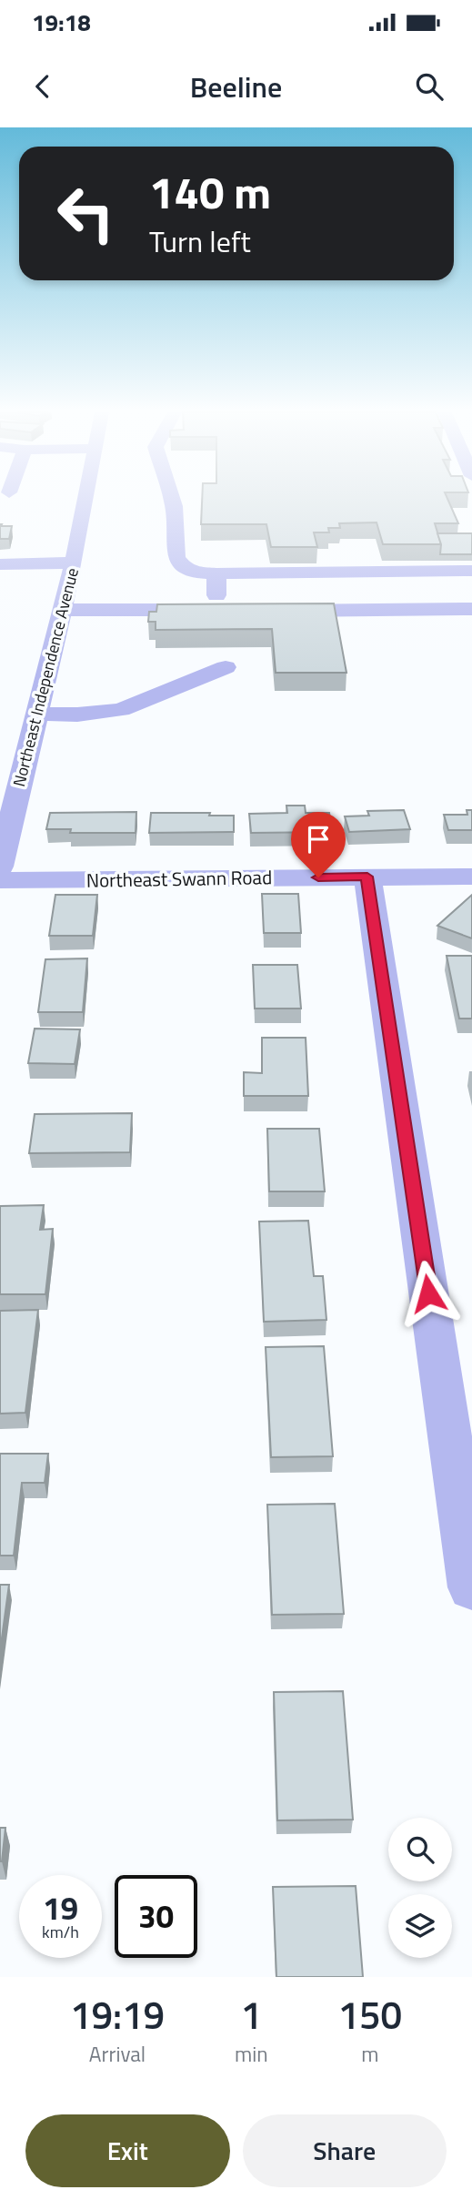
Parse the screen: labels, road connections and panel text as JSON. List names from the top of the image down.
{
  "streets": {
    "street": ["Northeast Independence Avenue", "Northeast Swann Road"]
  },
  "page": {
    "status": "19:18",
    "header": "Beeline",
    "turn": ["140 m", "Turn left"],
    "speed": "19 km/h",
    "limit": "30",
    "eta": [
      "19:19",
      "Arrival",
      "1",
      "min",
      "150",
      "m"
    ],
    "buttons": ["Exit", "Share"]
  }
}
